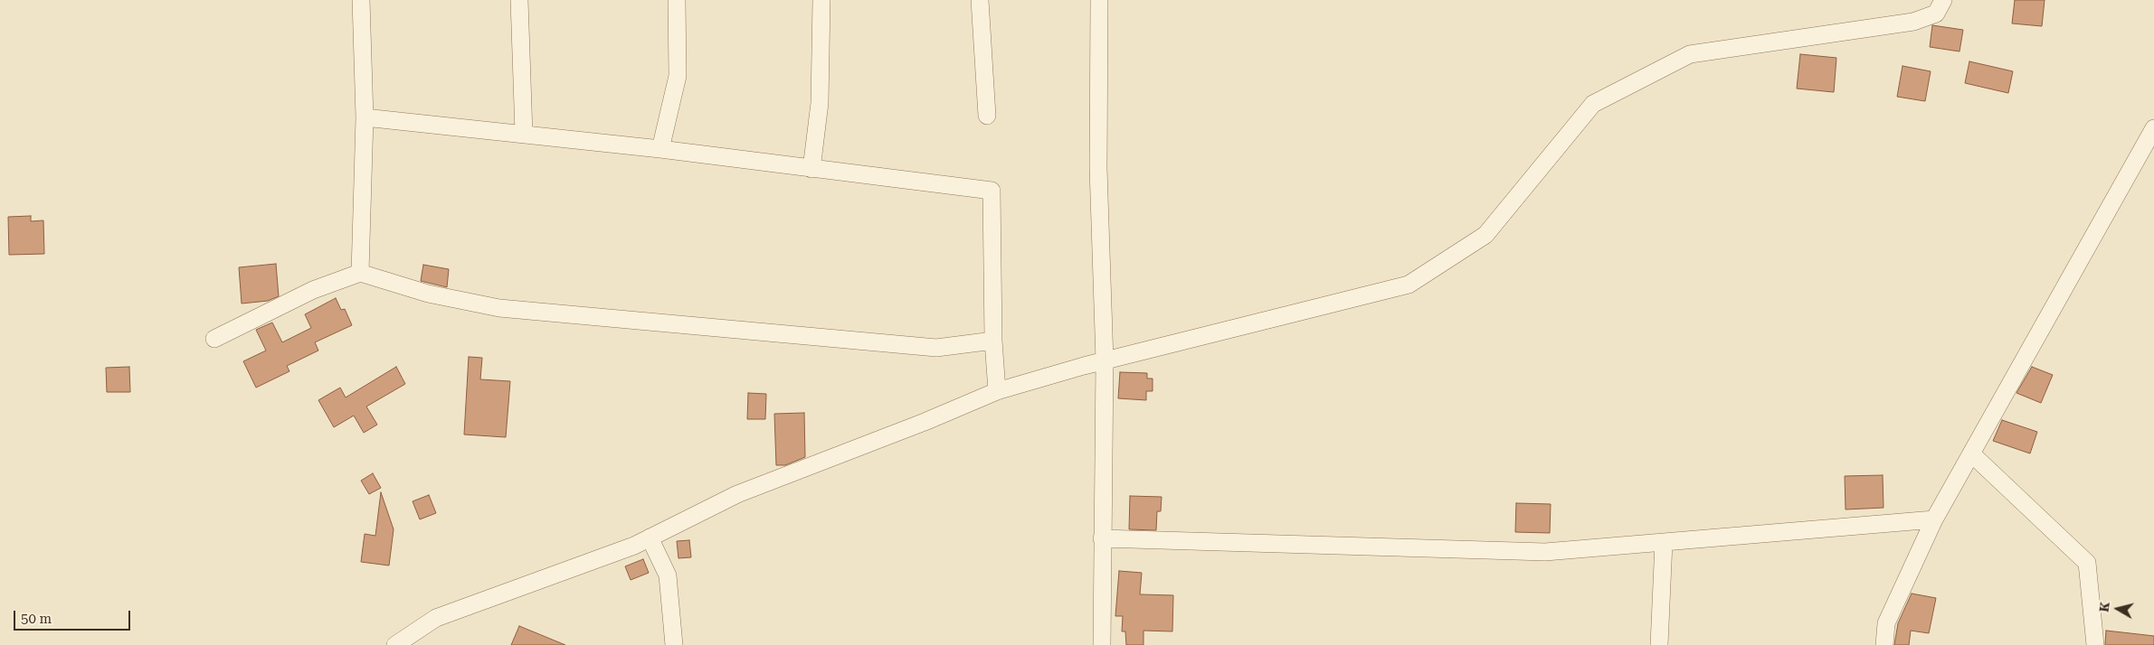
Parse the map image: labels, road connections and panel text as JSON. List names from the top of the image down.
{
  "scale_bar": "50 m",
  "north": "left"
}
